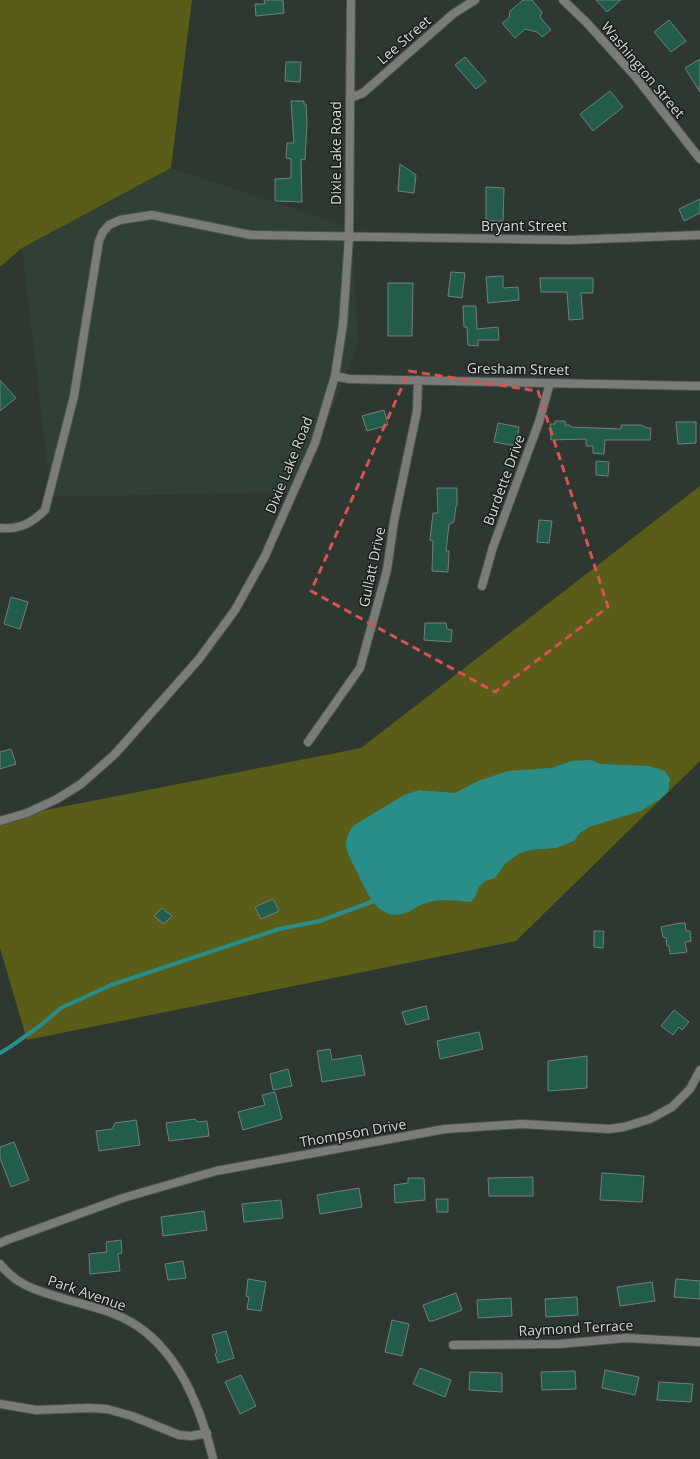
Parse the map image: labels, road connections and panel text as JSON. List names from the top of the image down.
{
  "streets": {
    "street": [
      "Lee Street",
      "Washington Street",
      "Dixie Lake Road",
      "Bryant Street",
      "Gresham Street",
      "Burdette Drive",
      "Gullatt Drive",
      "Thompson Drive",
      "Park Avenue",
      "Raymond Terrace"
    ]
  },
  "crossings": [
    ["Lee Street", "Dixie Lake Road"],
    ["Dixie Lake Road", "Bryant Street"],
    ["Dixie Lake Road", "Gresham Street"],
    ["Gresham Street", "Burdette Drive"],
    ["Gresham Street", "Gullatt Drive"]
  ]
}
